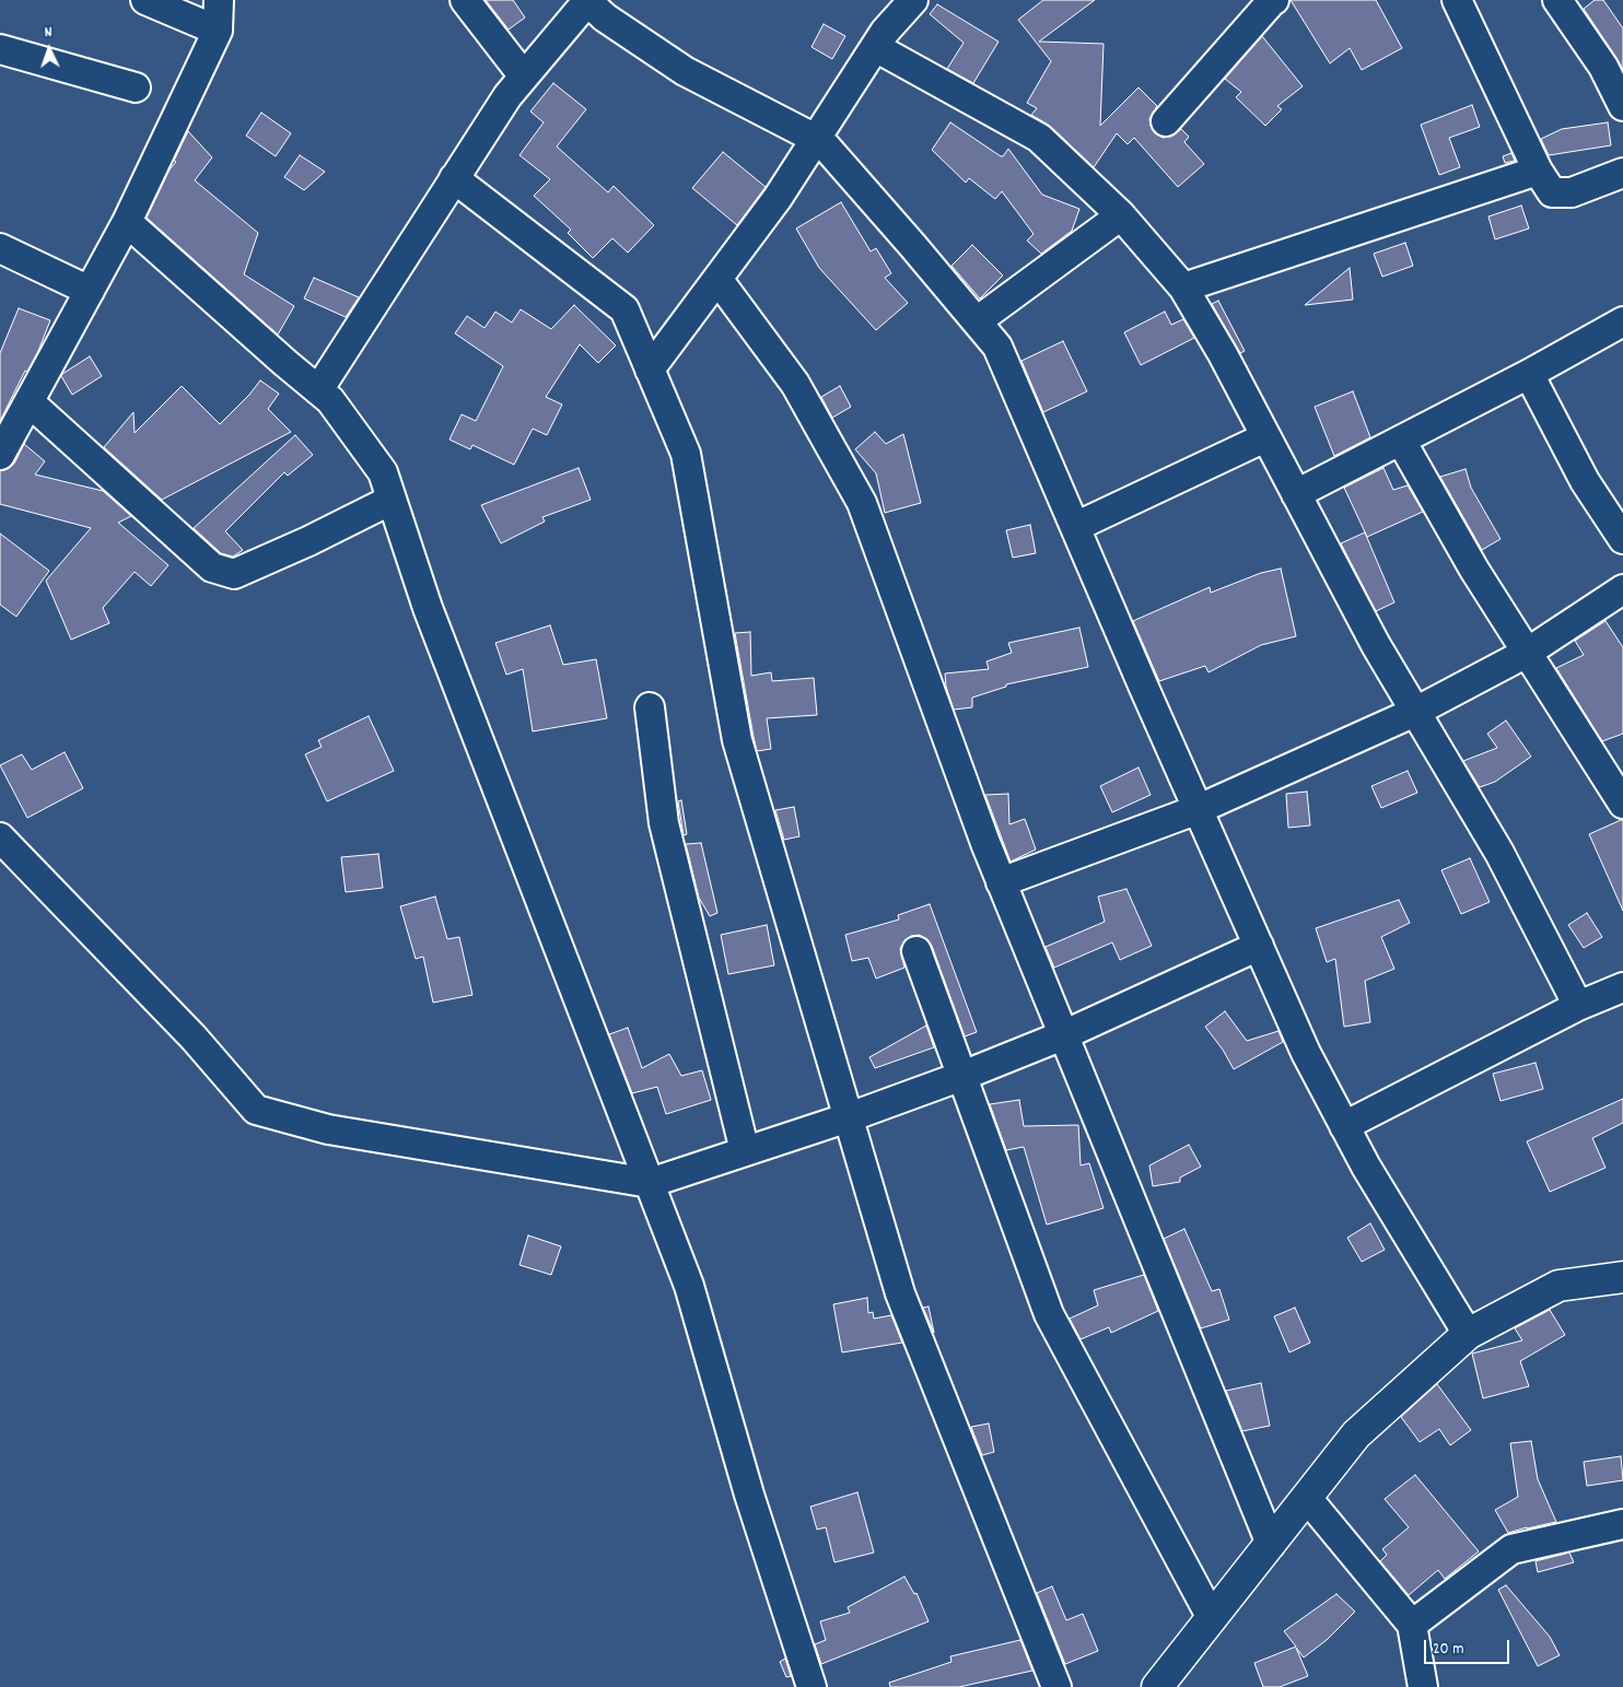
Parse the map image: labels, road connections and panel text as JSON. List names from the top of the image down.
{
  "scale_bar": "20 m",
  "north": "top"
}
